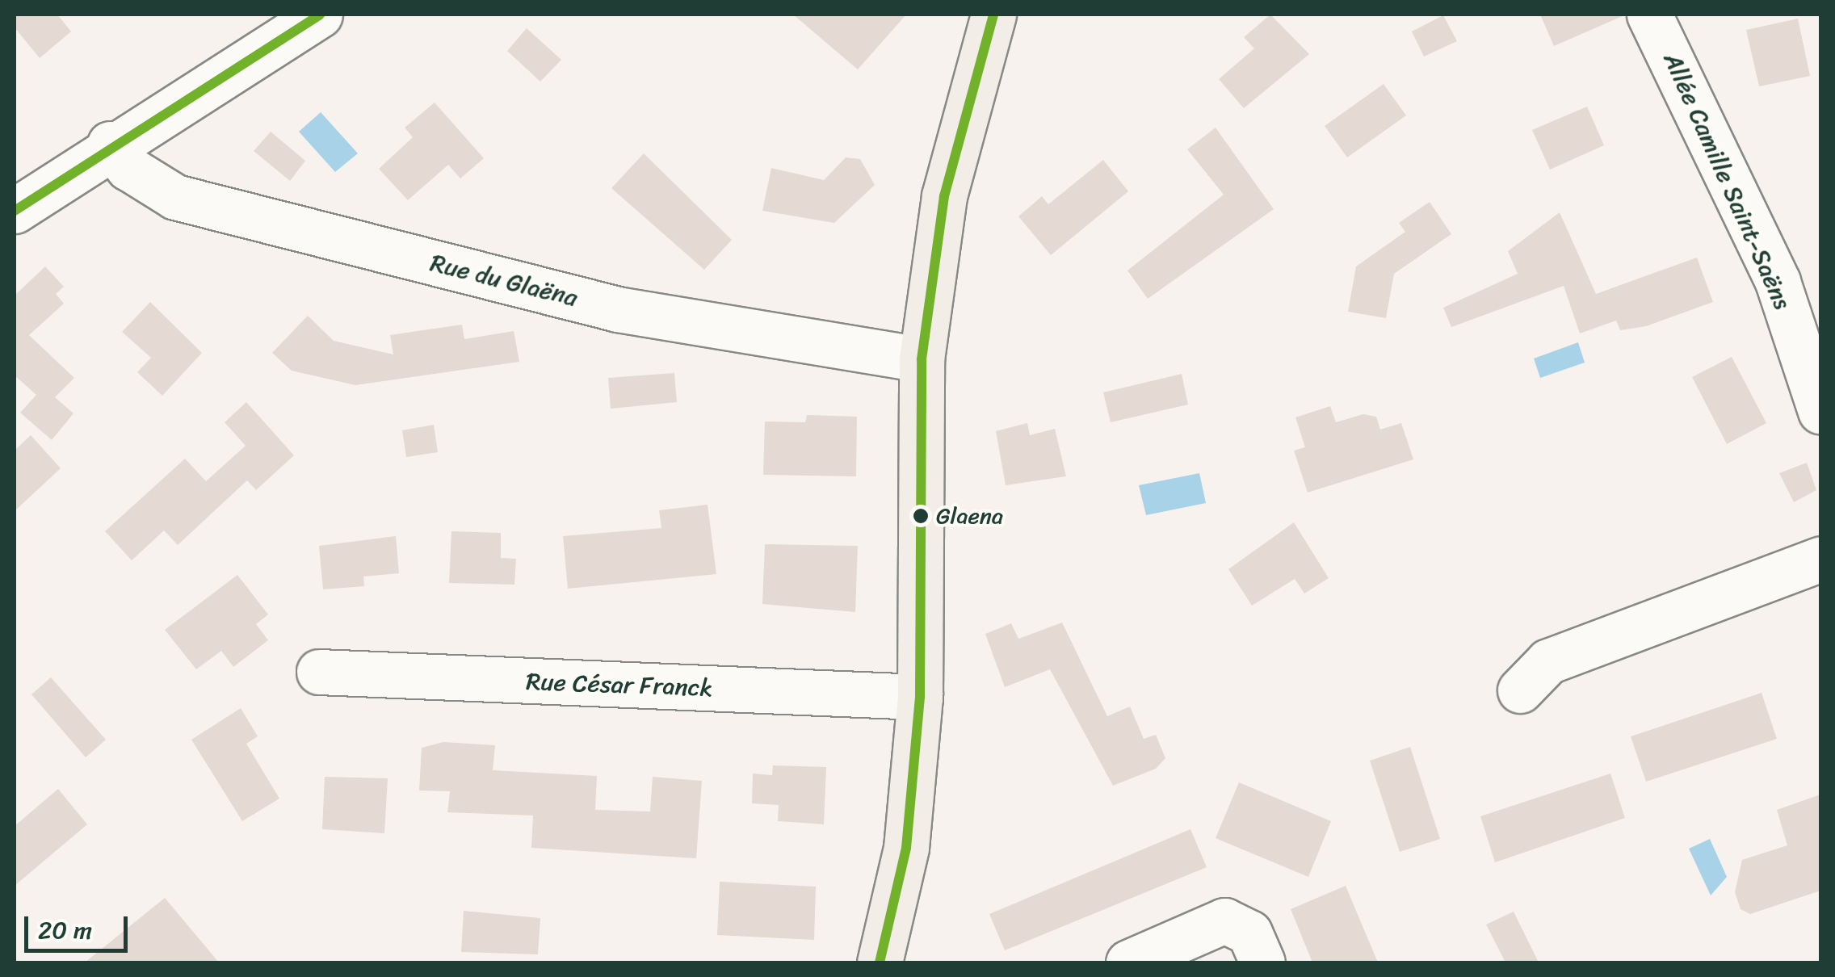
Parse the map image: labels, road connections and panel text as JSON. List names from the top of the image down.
{
  "streets": {
    "street": ["Allée Camille Saint-Saëns", "Rue du Glaëna", "Rue César Franck"]
  },
  "places": ["Glaena"],
  "scale_bar": "20 m"
}
